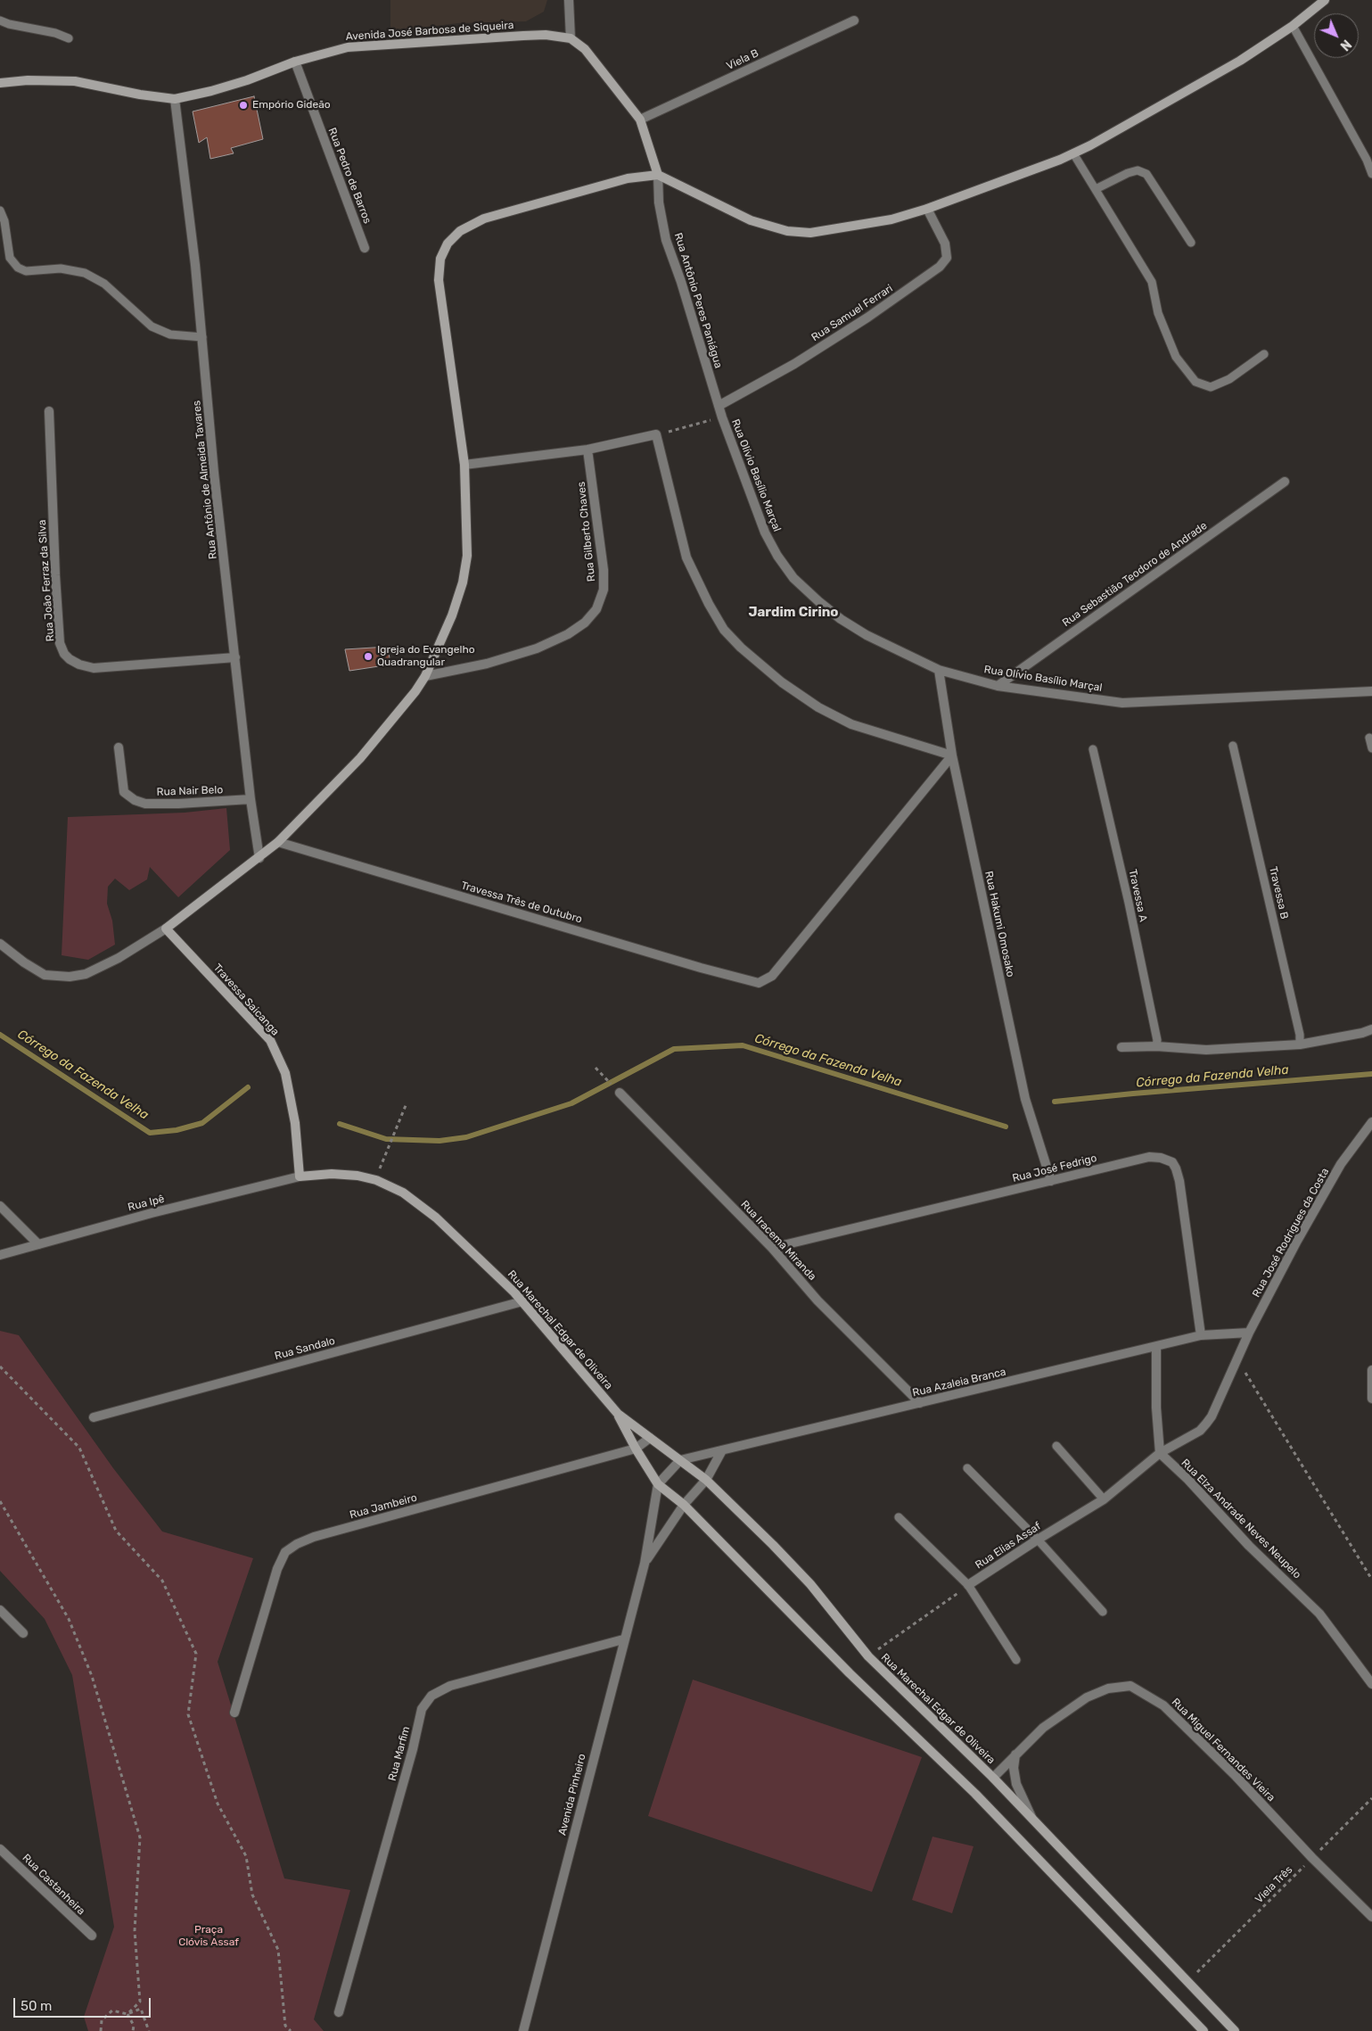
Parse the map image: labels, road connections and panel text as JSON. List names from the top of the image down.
{
  "streets": {
    "main road": ["Avenida José Barbosa de Siqueira", "Travessa Saicanga", "Rua Marechal Edgar de Oliveira"],
    "street": [
      "Viela B",
      "Rua Pedro de Barros",
      "Rua Antônio Peres Paniágua",
      "Rua Samuel Ferrari",
      "Rua Olívio Basílio Marçal",
      "Rua Antônio de Almeida Tavares",
      "Rua Gilberto Chaves",
      "Rua Sebastião Teodoro de Andrade",
      "Rua João Ferraz da Silva",
      "Rua Nair Belo",
      "Travessa Três de Outubro",
      "Rua Hakumi Omosako",
      "Rua José Fedrigo",
      "Rua Ipê",
      "Rua José Rodrigues da Costa",
      "Rua Iracema Miranda",
      "Rua Sandalo",
      "Rua Azaleia Branca",
      "Rua Jambeiro",
      "Rua Elza Andrade Neves Neupelo",
      "Rua Elias Assaf",
      "Rua Miguel Fernandes Vieira",
      "Rua Marfim",
      "Avenida Pinheiro",
      "Rua Castanheira"
    ],
    "lane": ["Travessa B", "Travessa A"],
    "path": ["Viela Três"]
  },
  "crossings": [
    ["Avenida José Barbosa de Siqueira", "Rua Pedro de Barros"],
    ["Avenida José Barbosa de Siqueira", "Rua Antônio de Almeida Tavares"],
    ["Rua Antônio Peres Paniágua", "Rua Samuel Ferrari"],
    ["Rua Antônio Peres Paniágua", "Rua Olívio Basílio Marçal"],
    ["Rua Samuel Ferrari", "Rua Olívio Basílio Marçal"],
    ["Rua Olívio Basílio Marçal", "Rua Sebastião Teodoro de Andrade"],
    ["Rua Olívio Basílio Marçal", "Rua Hakumi Omosako"],
    ["Rua Antônio de Almeida Tavares", "Rua João Ferraz da Silva"],
    ["Rua Antônio de Almeida Tavares", "Rua Nair Belo"],
    ["Travessa Três de Outubro", "Rua Hakumi Omosako"],
    ["Rua Hakumi Omosako", "Rua José Fedrigo"],
    ["Travessa Saicanga", "Rua Ipê"],
    ["Travessa Saicanga", "Rua Marechal Edgar de Oliveira"],
    ["Rua José Fedrigo", "Rua Iracema Miranda"],
    ["Rua José Fedrigo", "Rua Azaleia Branca"],
    ["Rua Ipê", "Rua Marechal Edgar de Oliveira"],
    ["Rua José Rodrigues da Costa", "Rua Azaleia Branca"],
    ["Rua José Rodrigues da Costa", "Rua Elza Andrade Neves Neupelo"],
    ["Rua José Rodrigues da Costa", "Rua Elias Assaf"],
    ["Rua Iracema Miranda", "Rua Azaleia Branca"],
    ["Rua Marechal Edgar de Oliveira", "Rua Sandalo"],
    ["Rua Marechal Edgar de Oliveira", "Rua Azaleia Branca"],
    ["Rua Marechal Edgar de Oliveira", "Rua Jambeiro"],
    ["Rua Marechal Edgar de Oliveira", "Rua Miguel Fernandes Vieira"],
    ["Rua Marechal Edgar de Oliveira", "Avenida Pinheiro"],
    ["Rua Marechal Edgar de Oliveira", "Viela Três"],
    ["Rua Elza Andrade Neves Neupelo", "Rua Elias Assaf"],
    ["Rua Miguel Fernandes Vieira", "Viela Três"],
    ["Rua Marfim", "Avenida Pinheiro"]
  ],
  "districts": ["Jardim Cirino"],
  "water": ["Córrego da Fazenda Velha"],
  "parks": ["Praça Clóvis Assaf"],
  "places": ["Empório Gideão", "Igreja do Evangelho Quadrangular"],
  "scale_bar": "50 m",
  "north": "bottom right"
}
